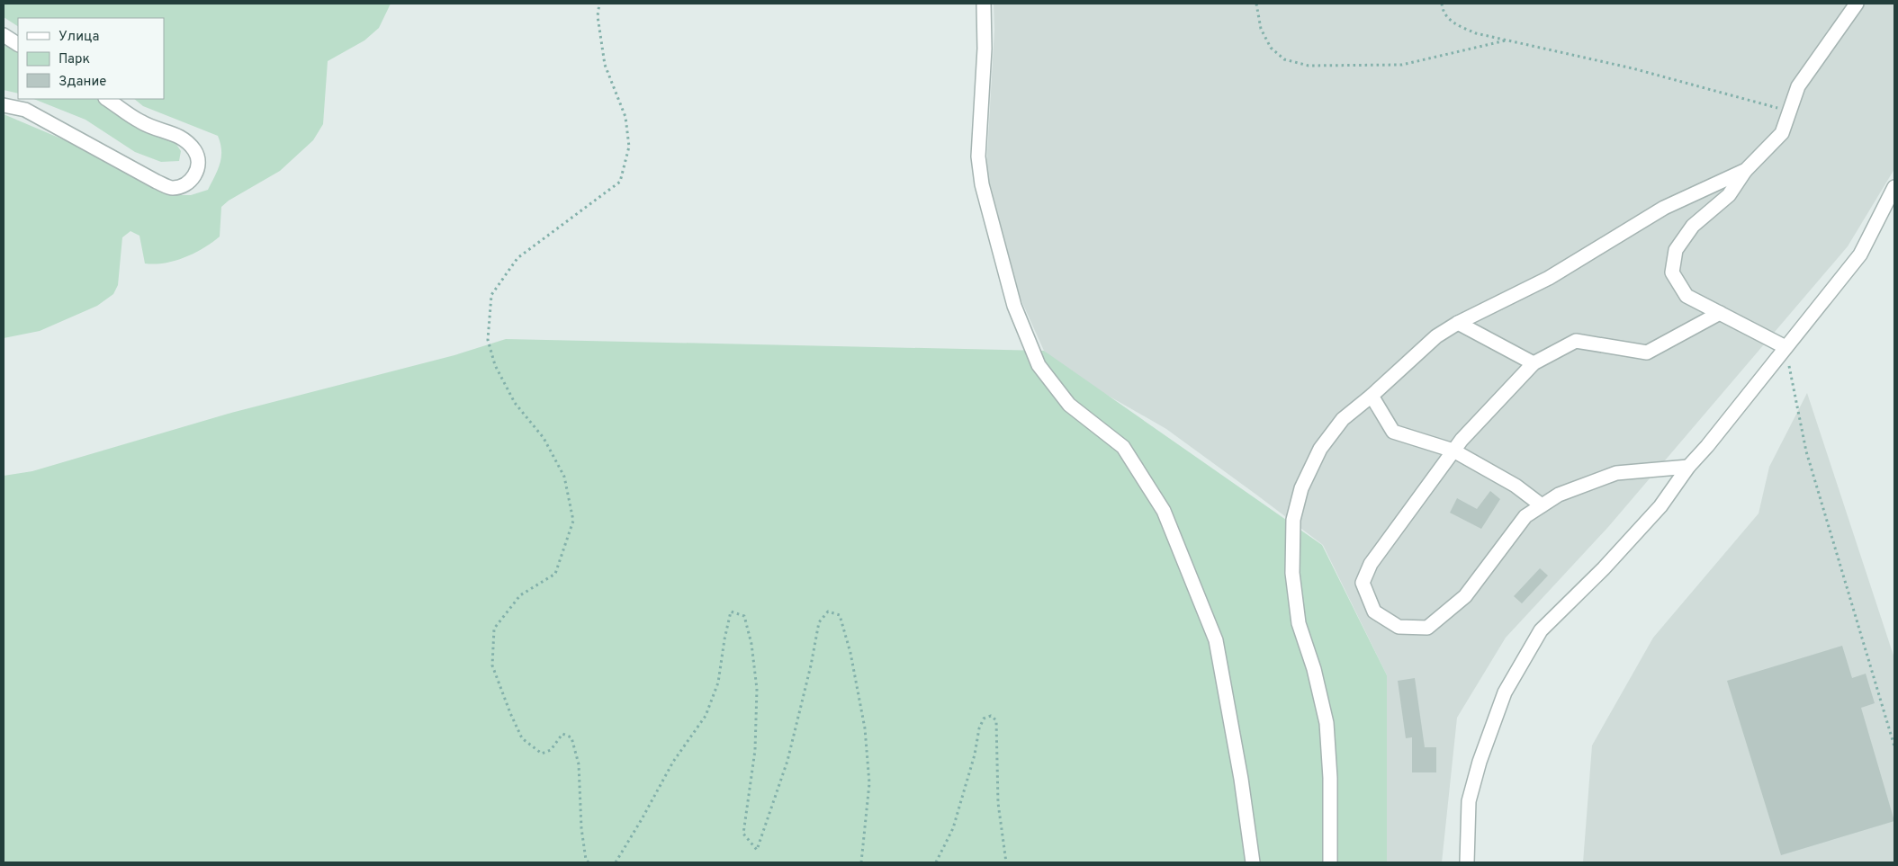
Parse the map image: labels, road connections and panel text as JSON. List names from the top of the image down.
{
  "legend": ["Улица", "Парк", "Здание"]
}
